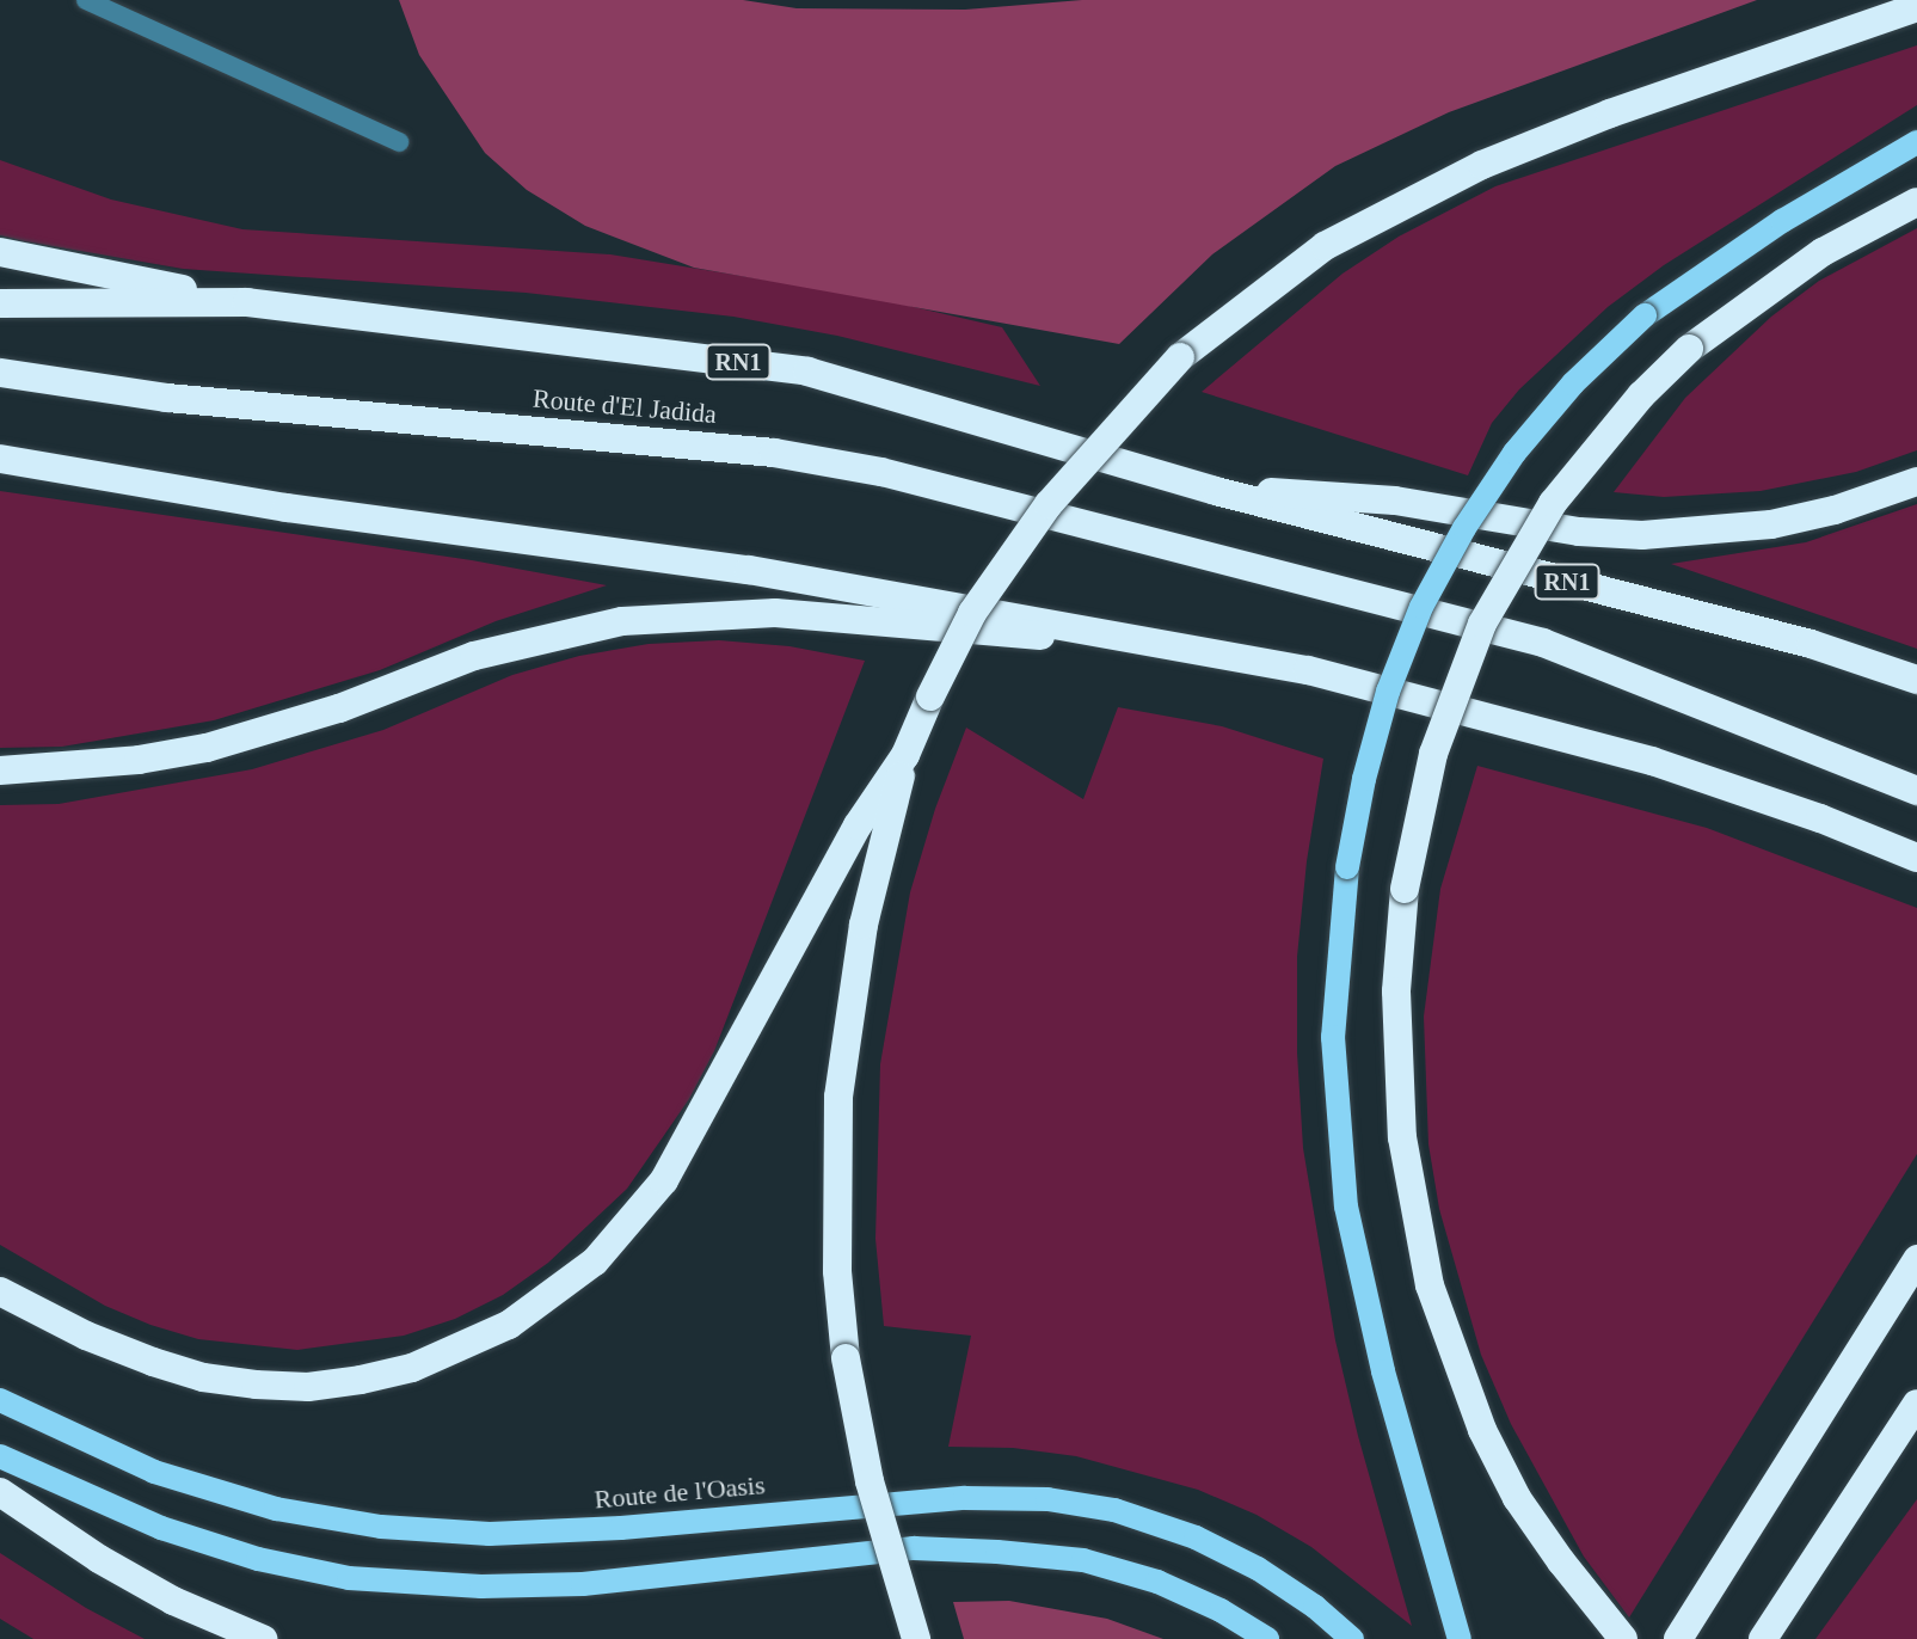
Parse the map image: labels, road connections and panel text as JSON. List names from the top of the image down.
{
  "streets": {
    "highway": ["RN1", "Route d'El Jadida"],
    "main road": ["Route de l'Oasis"]
  },
  "crossings": [
    ["RN1", "Route d'El Jadida"]
  ]
}
